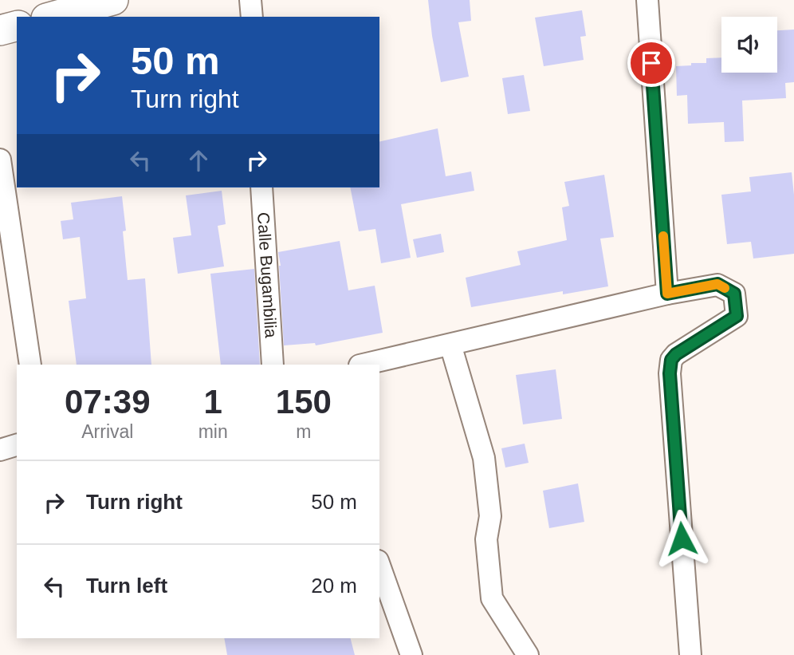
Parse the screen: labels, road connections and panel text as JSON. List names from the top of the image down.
{
  "streets": {
    "street": ["Calle Bugambilia"]
  },
  "page": {
    "turn": ["50 m", "Turn right"],
    "eta": [
      "07:39",
      "Arrival",
      "1",
      "min",
      "150",
      "m"
    ],
    "list": [
      {
        "name": "Turn right",
        "value": "50 m"
      },
      {
        "name": "Turn left",
        "value": "20 m"
      }
    ]
  }
}
